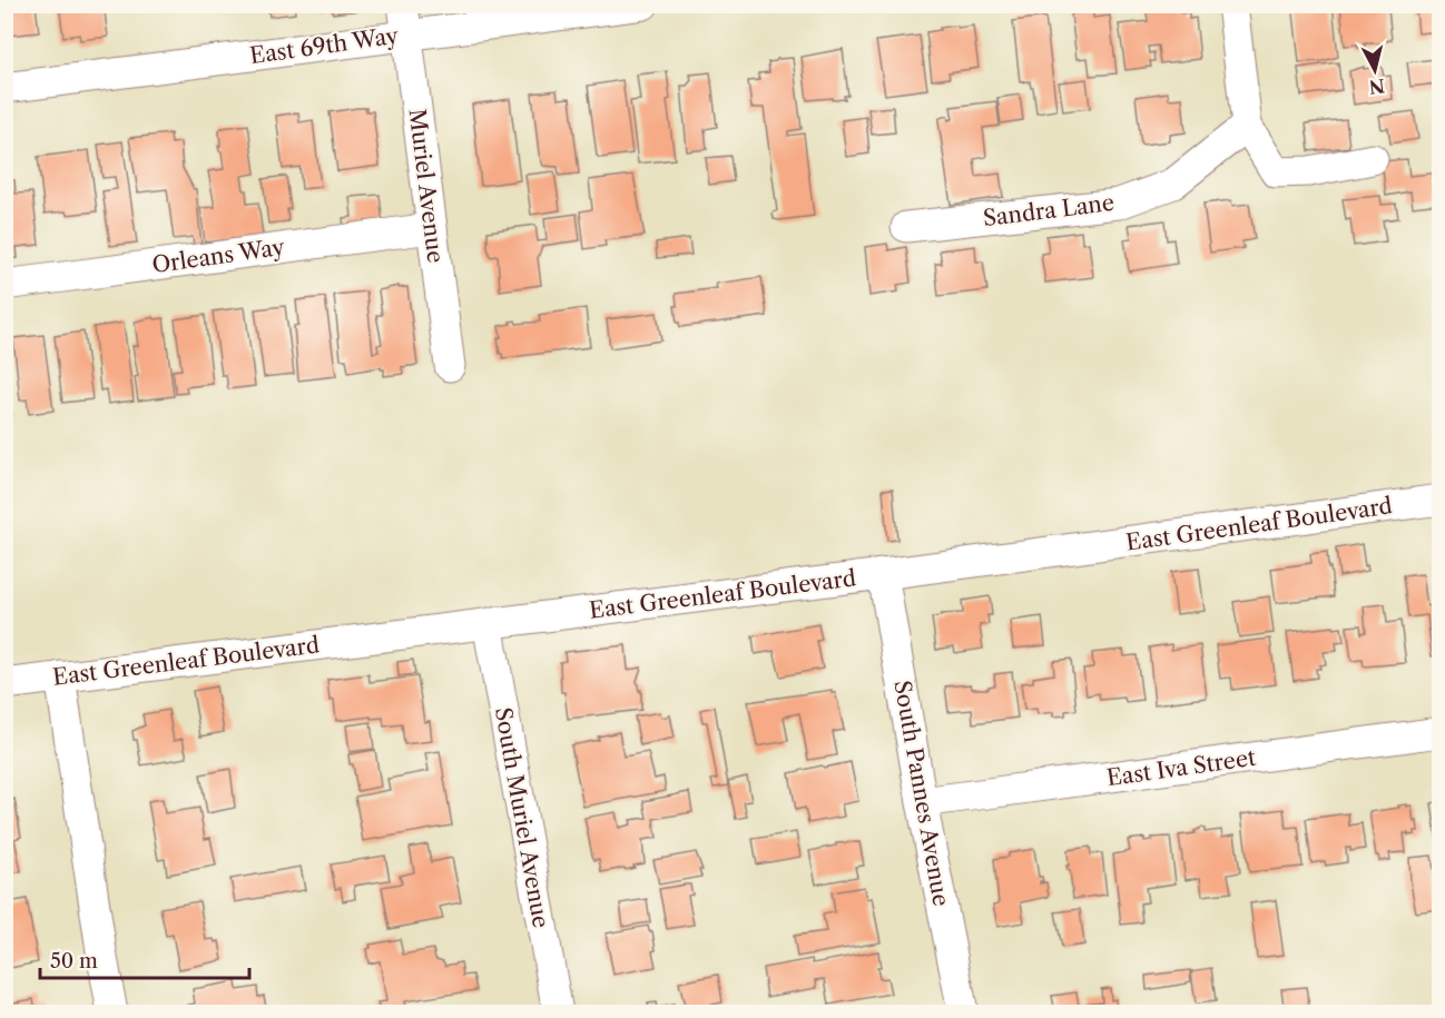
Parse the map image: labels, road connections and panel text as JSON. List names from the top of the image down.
{
  "streets": {
    "street": [
      "East 69th Way",
      "Muriel Avenue",
      "Sandra Lane",
      "Orleans Way",
      "East Greenleaf Boulevard",
      "East Iva Street",
      "South Pannes Avenue",
      "South Muriel Avenue"
    ]
  },
  "crossings": [
    ["East 69th Way", "Muriel Avenue"],
    ["Muriel Avenue", "Orleans Way"],
    ["East Greenleaf Boulevard", "South Pannes Avenue"],
    ["East Greenleaf Boulevard", "South Muriel Avenue"],
    ["East Iva Street", "South Pannes Avenue"]
  ],
  "scale_bar": "50 m",
  "north": "bottom"
}
